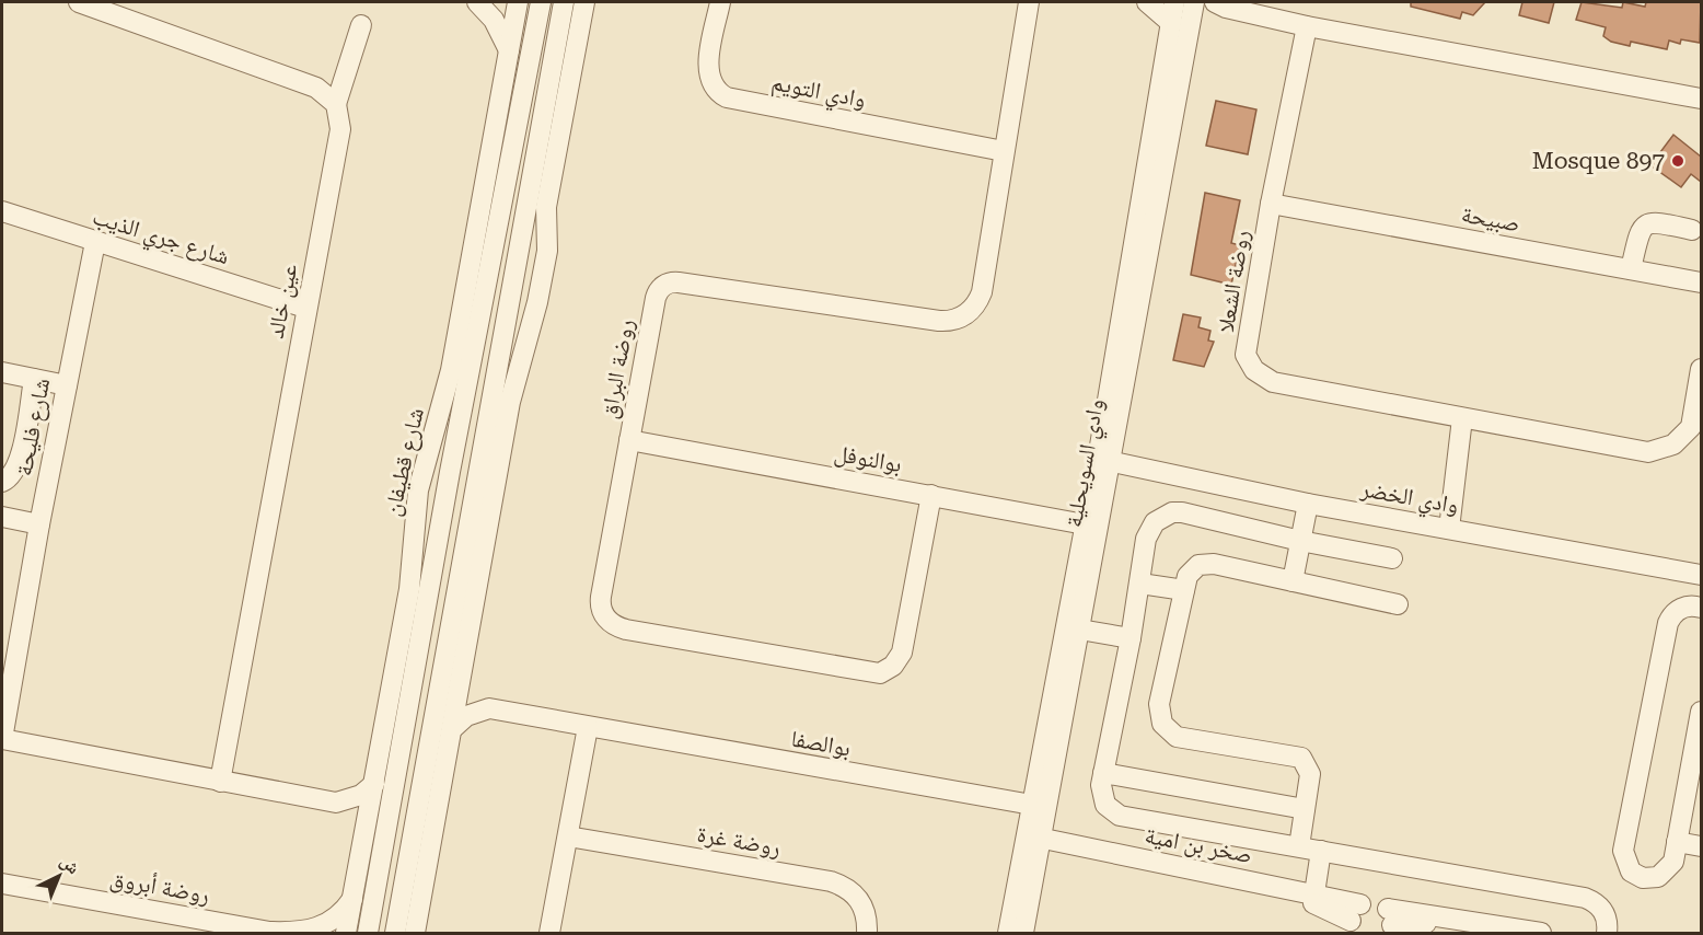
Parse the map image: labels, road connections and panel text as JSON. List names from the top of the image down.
{
  "streets": {
    "street": [
      "وادي التويم",
      "صبيحة",
      "شارع جري الذيب",
      "روضة الشعلا",
      "عين خالد",
      "روضة البراق",
      "شارع فليحة",
      "بوالنوفل",
      "شارع قطيفان",
      "وادي السويحلية",
      "وادي الخضر",
      "بوالصفا",
      "روضة غرة",
      "صخر بن امية",
      "روضة أبروق"
    ]
  },
  "crossings": [
    ["وادي التويم", "روضة البراق"],
    ["صبيحة", "روضة الشعلا"],
    ["شارع جري الذيب", "عين خالد"],
    ["شارع جري الذيب", "شارع فليحة"],
    ["روضة البراق", "بوالنوفل"],
    ["بوالنوفل", "وادي السويحلية"],
    ["شارع قطيفان", "روضة أبروق"],
    ["وادي السويحلية", "وادي الخضر"],
    ["وادي السويحلية", "بوالصفا"],
    ["وادي السويحلية", "صخر بن امية"]
  ],
  "places": ["Mosque 897"],
  "north": "top right"
}
